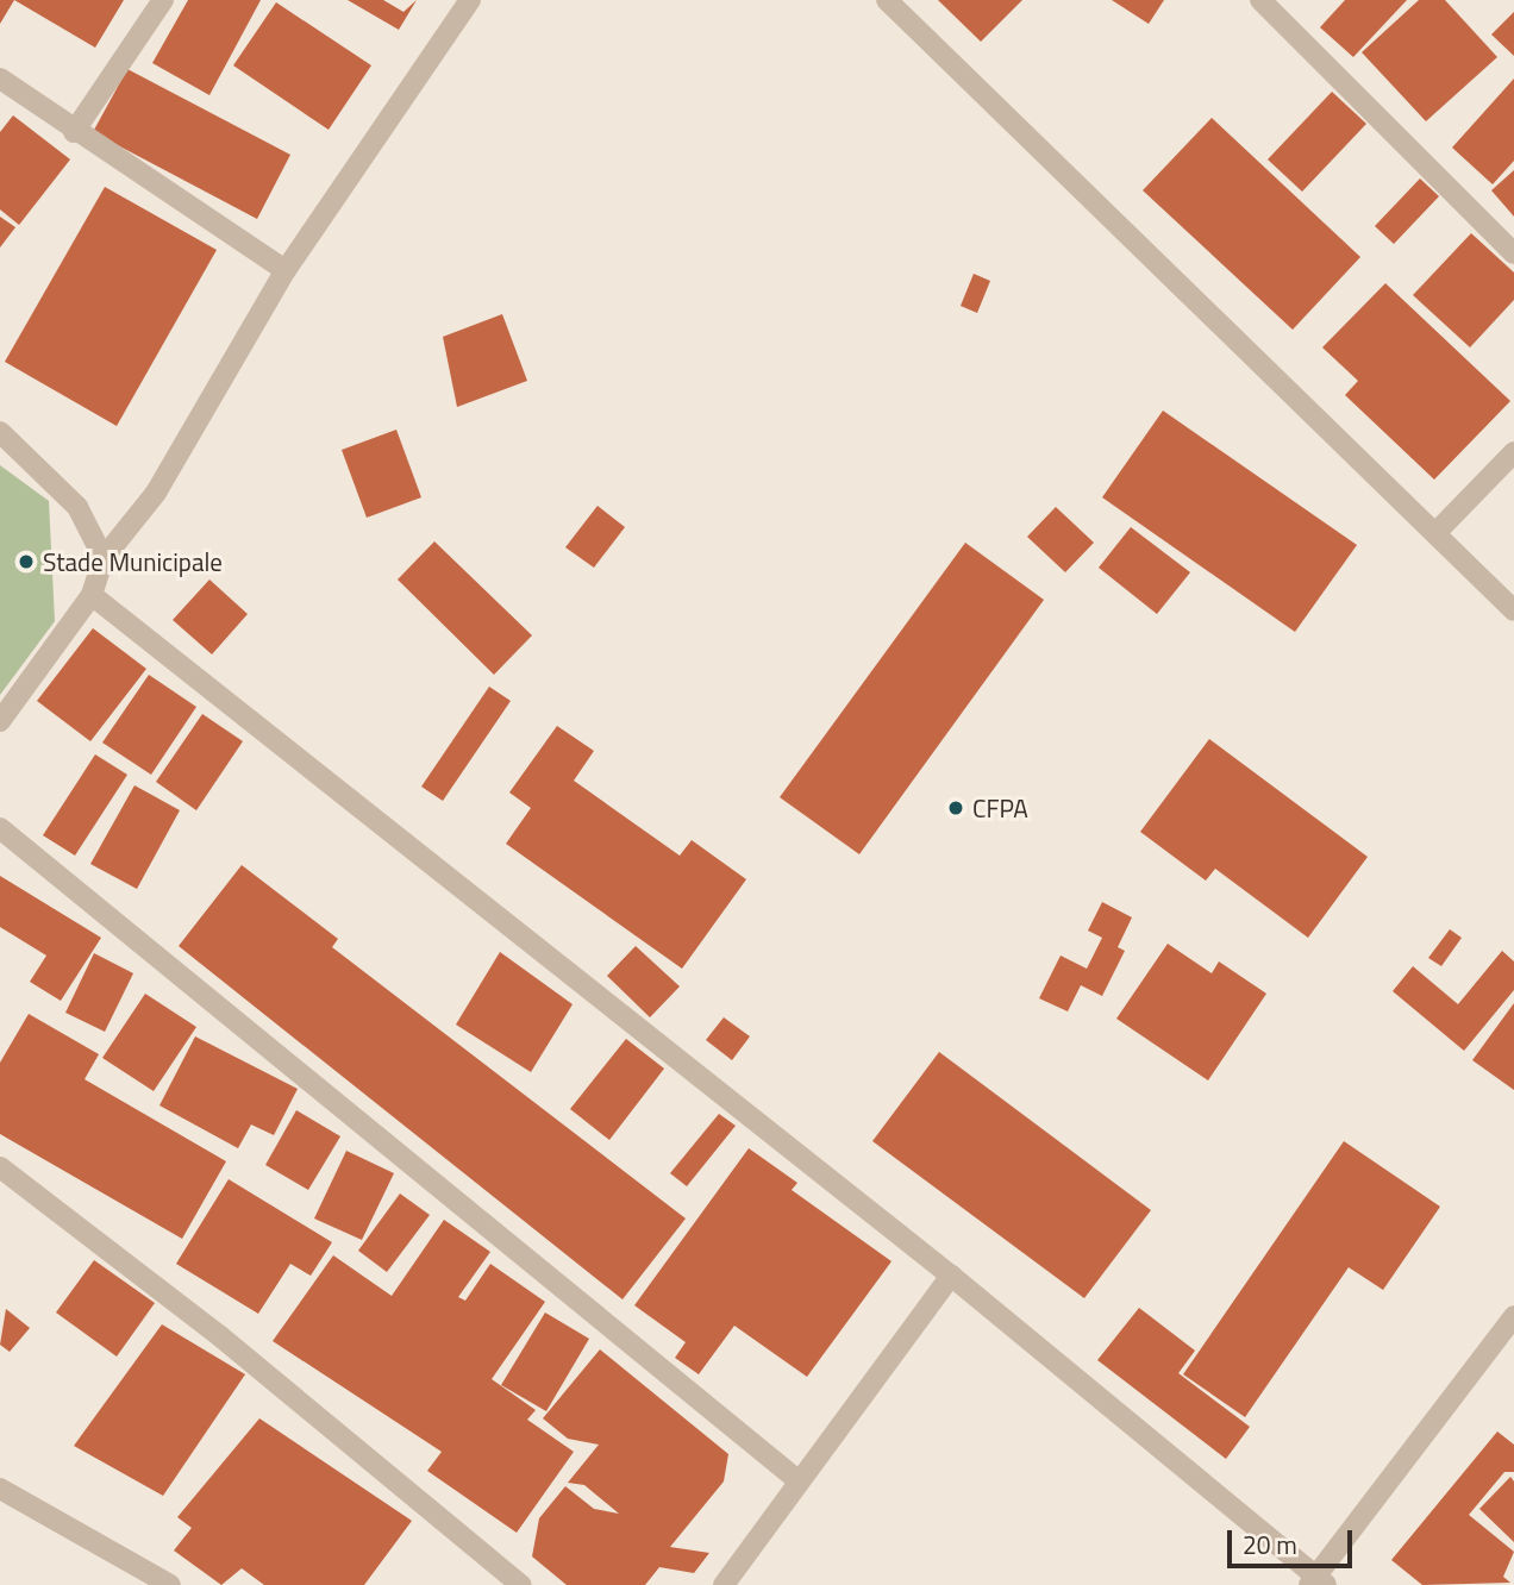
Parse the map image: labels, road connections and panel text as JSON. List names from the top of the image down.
{
  "places": ["Stade Municipale", "CFPA"],
  "scale_bar": "20 m"
}
